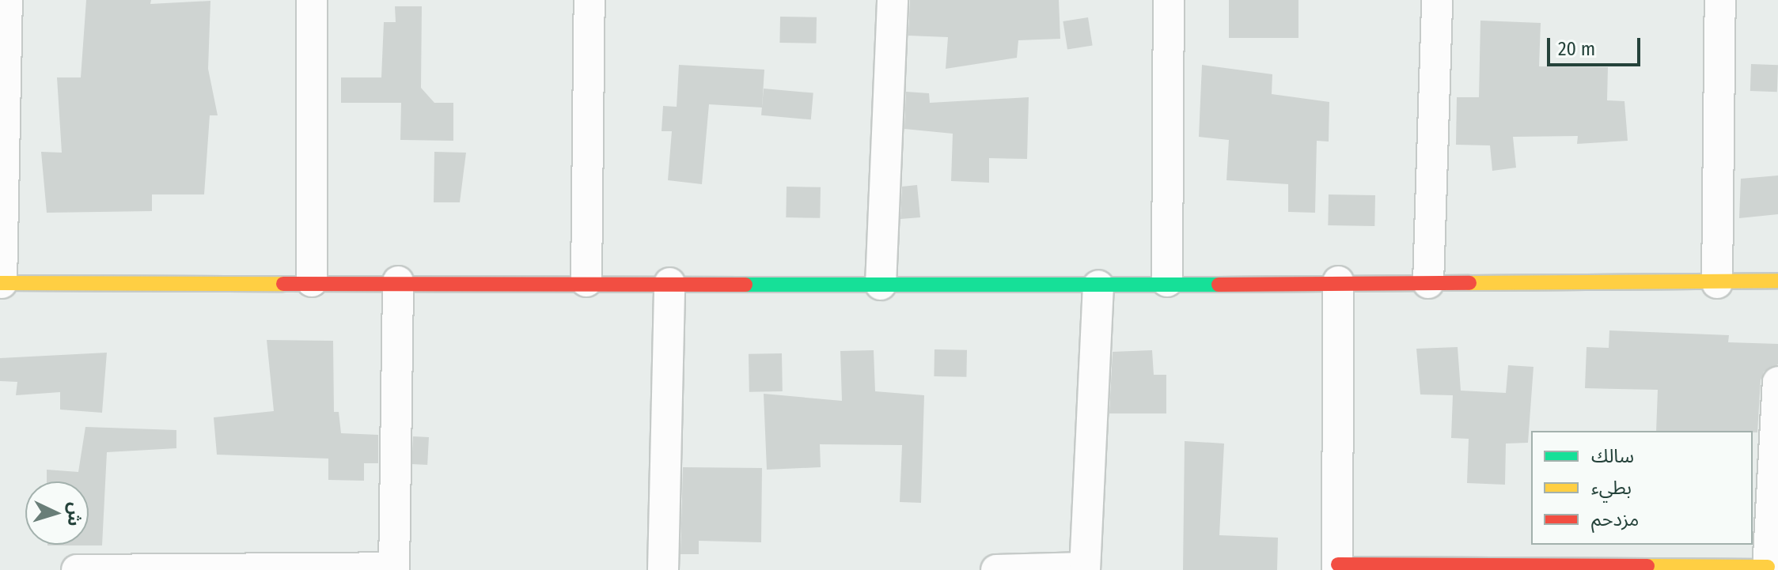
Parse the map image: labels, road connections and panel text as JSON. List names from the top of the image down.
{
  "legend": ["سالك", "بطيء", "مزدحم"],
  "scale_bar": "20 m",
  "north": "right"
}
